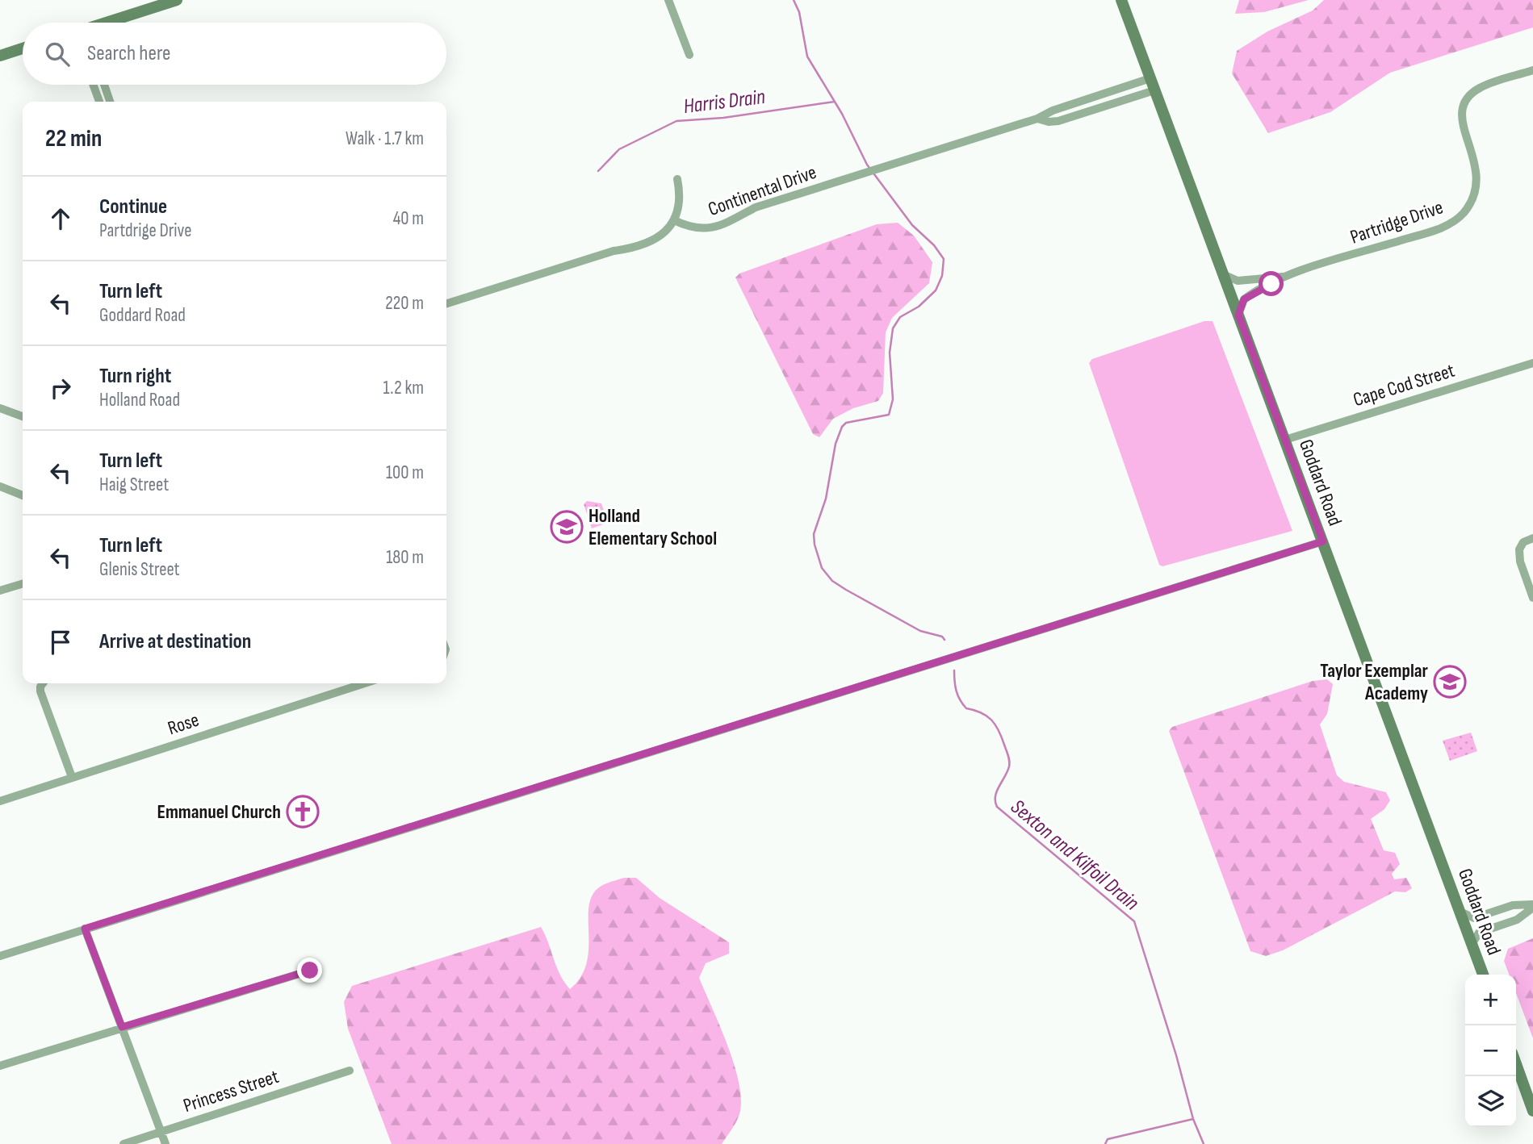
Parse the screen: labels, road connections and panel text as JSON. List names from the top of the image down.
{
  "streets": {
    "main road": ["Goddard Road"],
    "street": [
      "Continental Drive",
      "Partridge Drive",
      "Cape Cod Street",
      "Rose",
      "Princess Street"
    ]
  },
  "crossings": [
    ["Continental Drive", "Goddard Road"],
    ["Cape Cod Street", "Goddard Road"]
  ],
  "water": ["Harris Drain", "Sexton and Kilfoil Drain"],
  "places": {
    "school or university": ["Holland Elementary School", "Taylor Exemplar Academy"],
    "church": ["Emmanuel Church"]
  },
  "page": {
    "search": "Search here",
    "heading": ["22 min", "Walk · 1.7 km"],
    "list": [
      ["Continue", "Partdrige Drive", "40 m"],
      ["Turn left", "Goddard Road", "220 m"],
      ["Turn right", "Holland Road", "1.2 km"],
      ["Turn left", "Haig Street", "100 m"],
      ["Turn left", "Glenis Street", "180 m"],
      "Arrive at destination"
    ],
    "map_buttons": ["+", "−"]
  }
}
